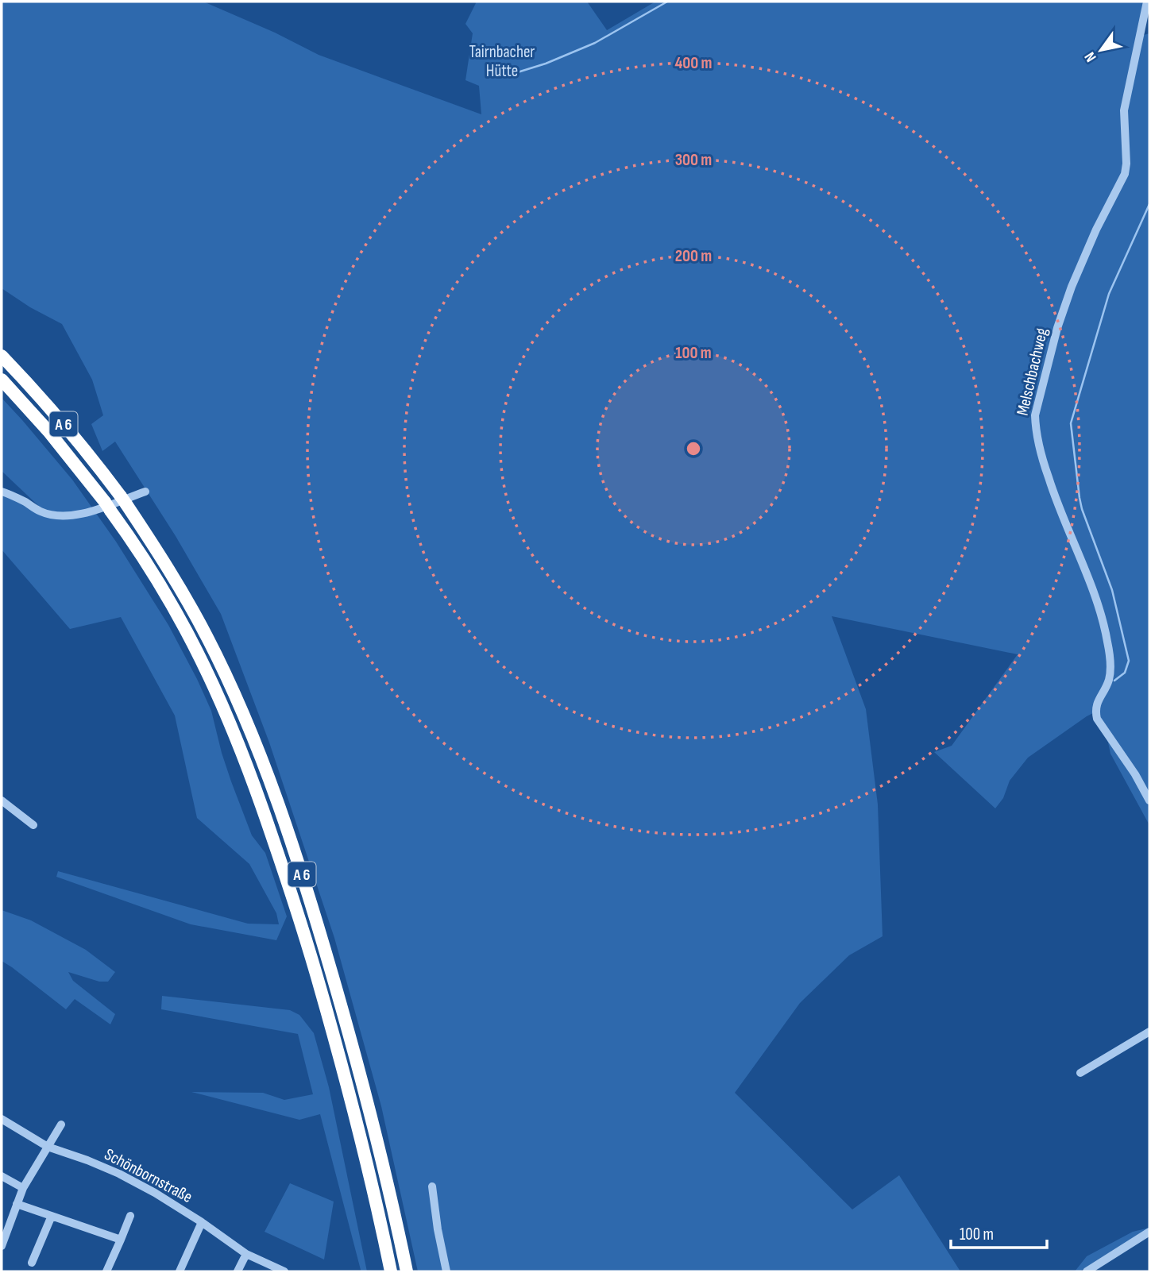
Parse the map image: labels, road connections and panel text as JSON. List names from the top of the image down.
{
  "streets": {
    "highway": ["A 6"],
    "street": ["Melschbachweg", "Schönbornstraße"]
  },
  "parks": ["Tairnbacher Hütte"],
  "scale_bar": "100 m",
  "north": "bottom left",
  "rings": [
    "400 m",
    "300 m",
    "200 m",
    "100 m"
  ]
}
